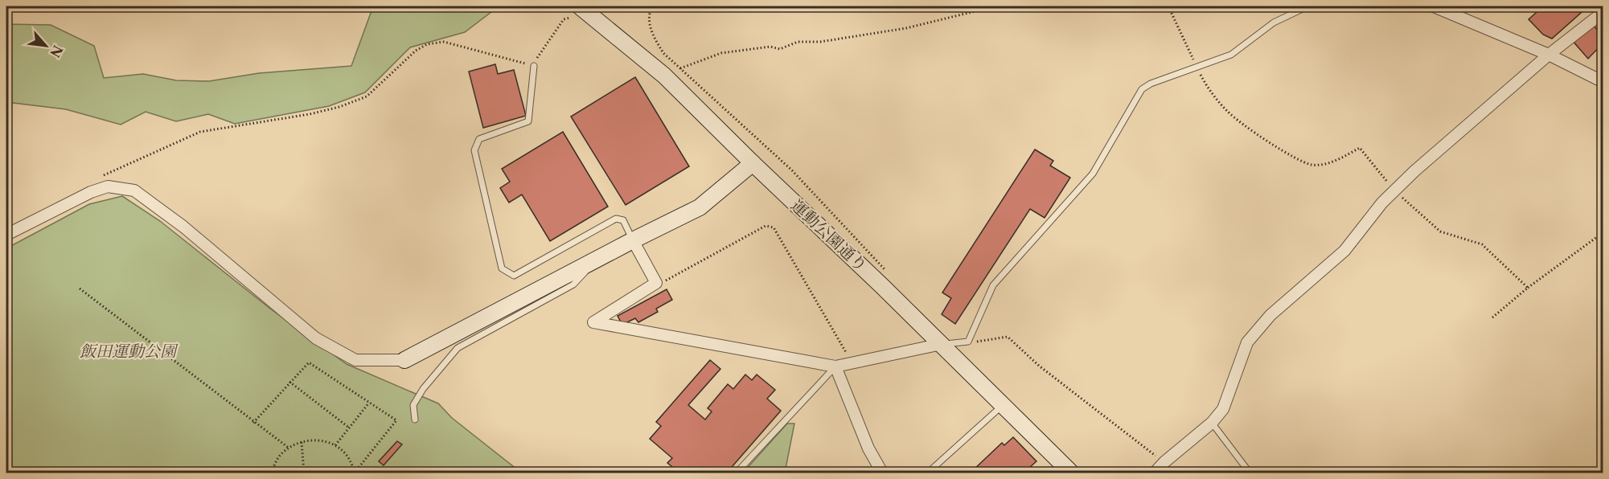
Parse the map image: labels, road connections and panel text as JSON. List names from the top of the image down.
{
  "streets": {
    "street": ["運動公園通り"]
  },
  "parks": ["飯田運動公園"],
  "north": "bottom right"
}
